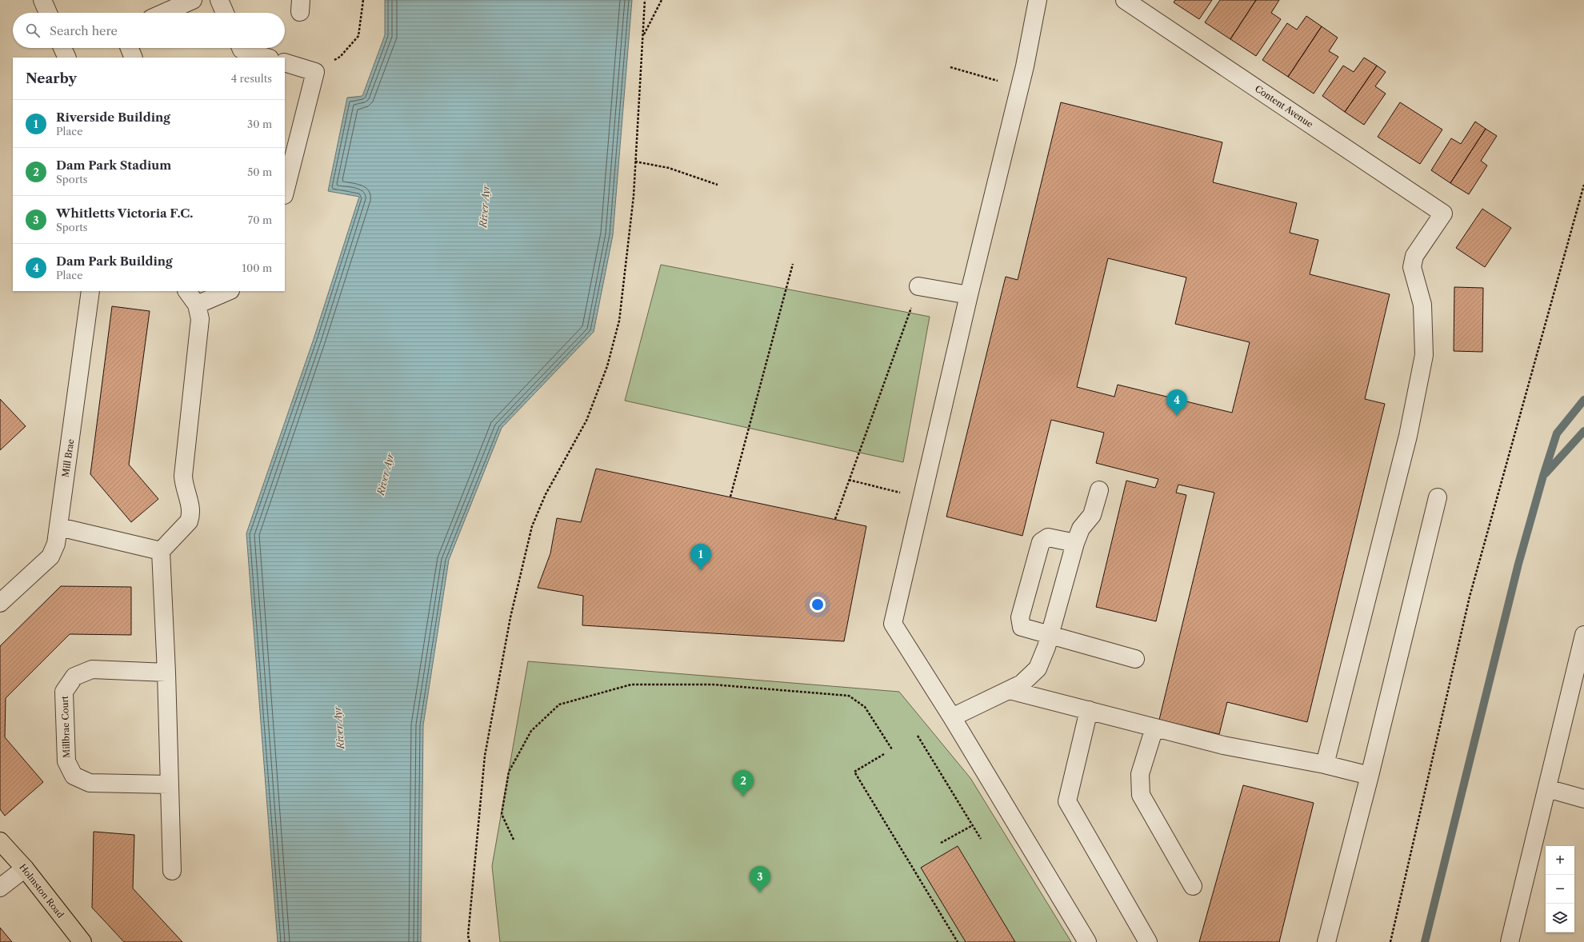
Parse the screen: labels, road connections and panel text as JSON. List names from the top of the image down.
{
  "streets": {
    "main road": ["Holmston Road"],
    "street": ["Content Avenue", "Mill Brae", "Millbrae Court"]
  },
  "water": ["River Ayr"],
  "page": {
    "search": "Search here",
    "heading": ["Nearby", "4 results"],
    "list": [
      {
        "mark": "1",
        "name": "Riverside Building",
        "note": "Place",
        "value": "30 m"
      },
      {
        "mark": "2",
        "name": "Dam Park Stadium",
        "note": "Sports",
        "value": "50 m"
      },
      {
        "mark": "3",
        "name": "Whitletts Victoria F.C.",
        "note": "Sports",
        "value": "70 m"
      },
      {
        "mark": "4",
        "name": "Dam Park Building",
        "note": "Place",
        "value": "100 m"
      }
    ],
    "pins": [
      "4",
      "1",
      "2",
      "3"
    ],
    "map_buttons": ["+", "−"]
  }
}
